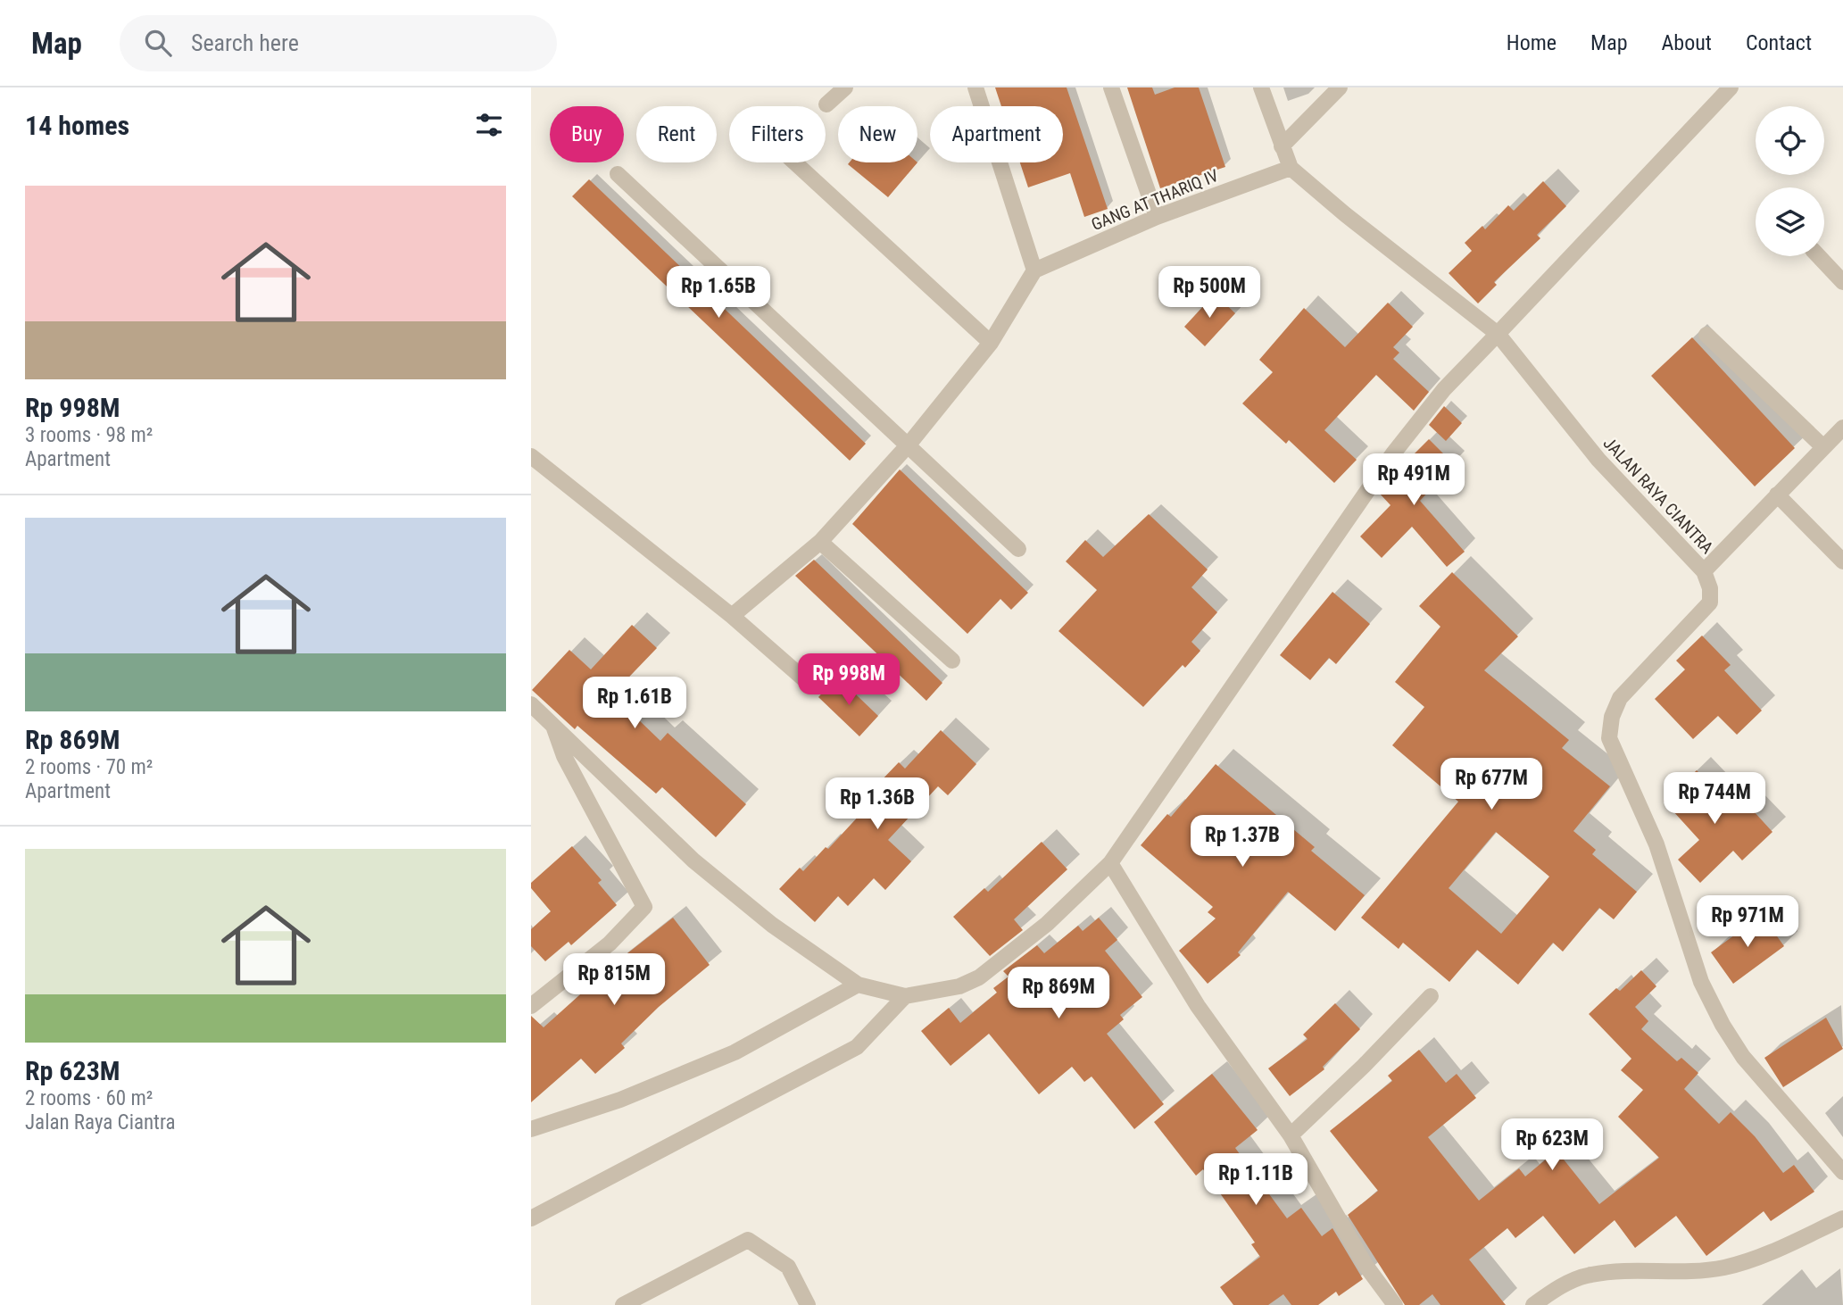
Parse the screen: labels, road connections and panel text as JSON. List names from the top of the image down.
{
  "streets": {
    "street": ["GANG AT THARIQ IV", "JALAN RAYA CIANTRA"]
  },
  "crossings": [
    ["GANG AT THARIQ IV", "JALAN RAYA CIANTRA"]
  ],
  "page": {
    "header": "Map",
    "search": "Search here",
    "nav": [
      "Home",
      "Map",
      "About",
      "Contact"
    ],
    "heading": "14 homes",
    "chip": [
      "Buy",
      "Rent",
      "Filters",
      "New",
      "Apartment"
    ],
    "list": [
      {
        "name": "Rp 998M",
        "note": "3 rooms · 98 m² · Apartment"
      },
      {
        "name": "Rp 869M",
        "note": "2 rooms · 70 m² · Apartment"
      },
      {
        "name": "Rp 623M",
        "note": "2 rooms · 60 m² · Jalan Raya Ciantra"
      }
    ],
    "price": [
      "Rp 1.65B",
      "Rp 500M",
      "Rp 491M",
      "Rp 998M",
      "Rp 1.61B",
      "Rp 677M",
      "Rp 744M",
      "Rp 1.36B",
      "Rp 1.37B",
      "Rp 971M",
      "Rp 815M",
      "Rp 869M",
      "Rp 623M",
      "Rp 1.11B"
    ]
  }
}
